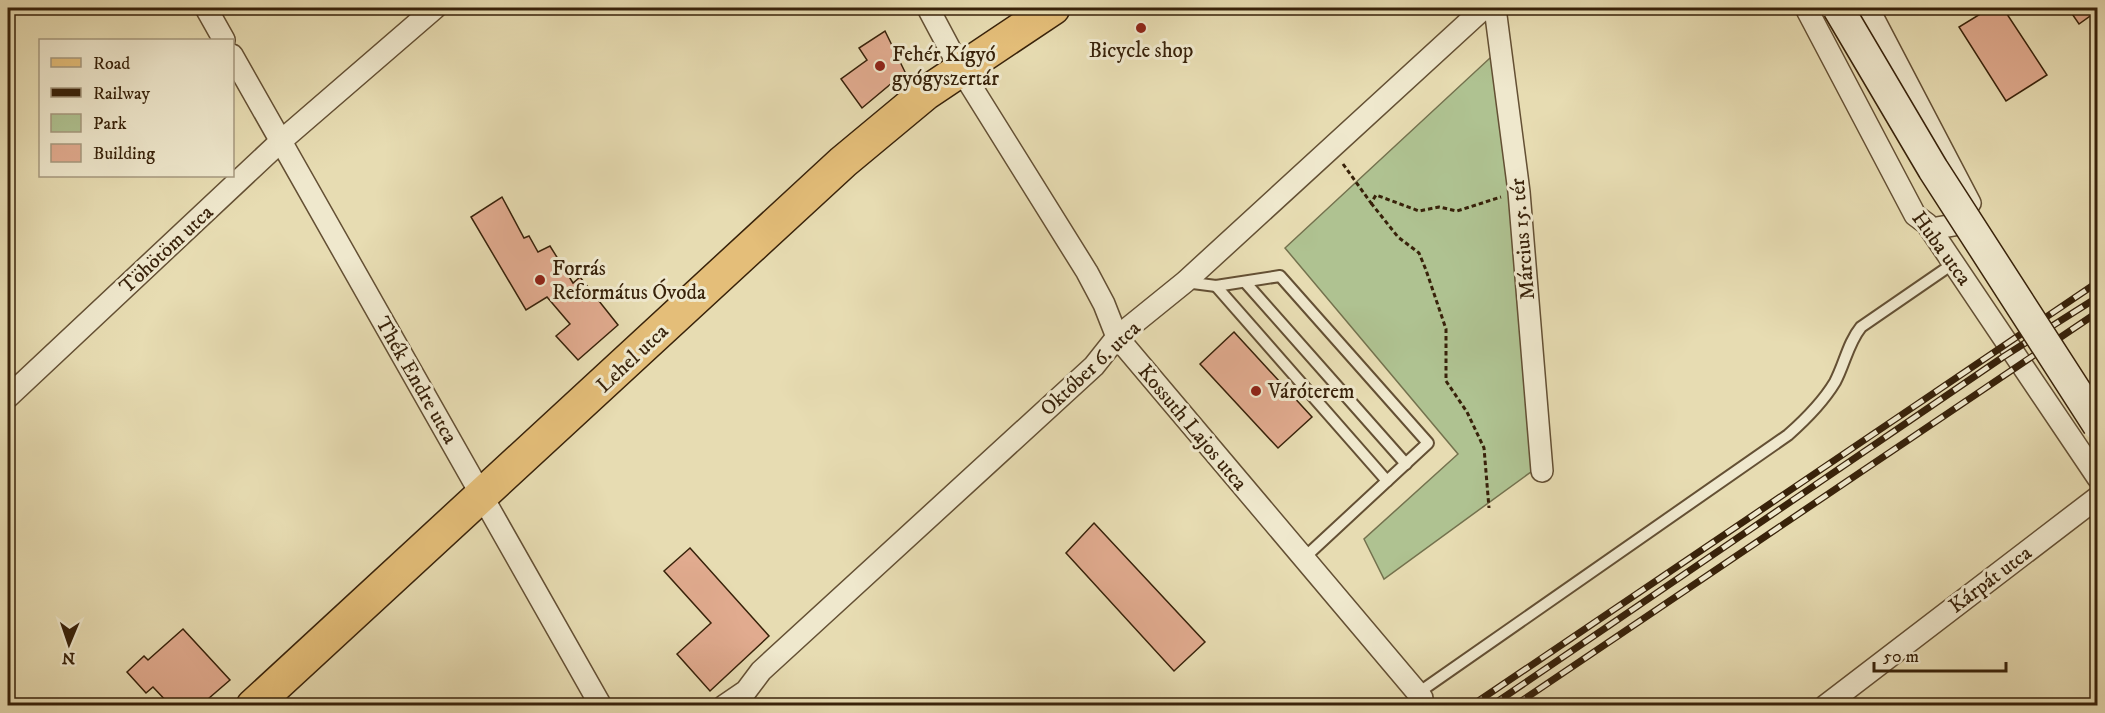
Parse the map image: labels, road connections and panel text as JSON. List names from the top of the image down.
{
  "streets": {
    "main road": ["Lehel utca"],
    "street": [
      "Március 15. tér",
      "Huba utca",
      "Töhötöm utca",
      "Október 6. utca",
      "Thék Endre utca",
      "Kossuth Lajos utca",
      "Kárpát utca"
    ]
  },
  "crossings": [
    ["Töhötöm utca", "Thék Endre utca"],
    ["Lehel utca", "Thék Endre utca"],
    ["Lehel utca", "Kossuth Lajos utca"],
    ["Október 6. utca", "Kossuth Lajos utca"]
  ],
  "places": [
    "Bicycle shop",
    "Fehér Kígyó gyógyszertár",
    "Forrás Református Óvoda",
    "Váróterem"
  ],
  "legend": [
    "Road",
    "Railway",
    "Park",
    "Building"
  ],
  "scale_bar": "50 m",
  "north": "bottom"
}
